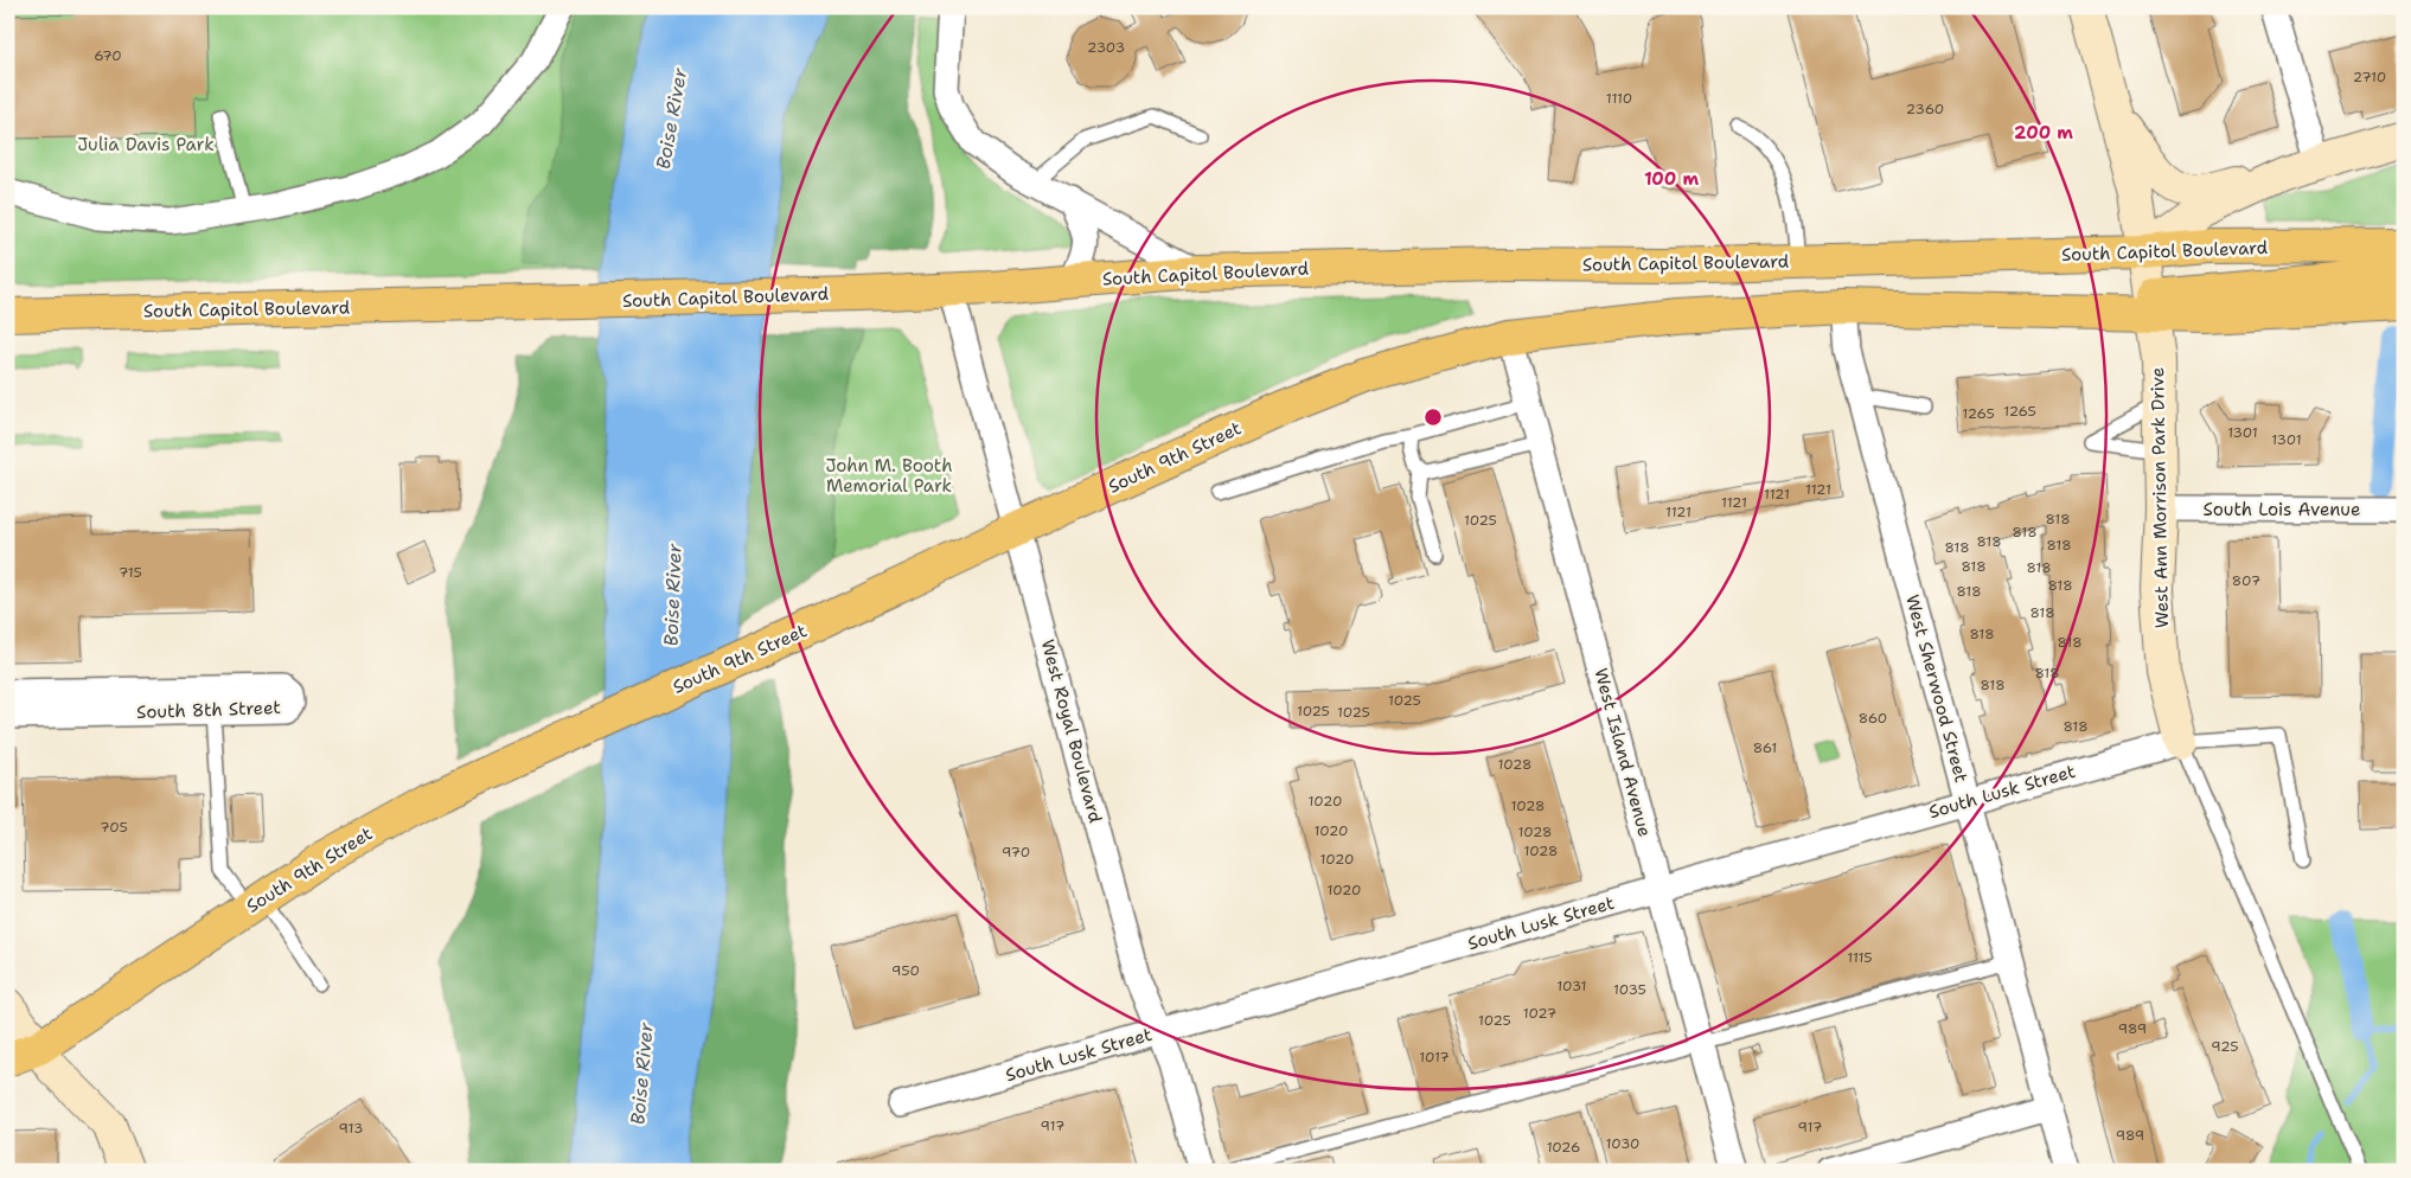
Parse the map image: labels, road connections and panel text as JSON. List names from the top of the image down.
{
  "streets": {
    "main road": ["South Capitol Boulevard", "South 9th Street"],
    "street": [
      "West Ann Morrison Park Drive",
      "South Lois Avenue",
      "West Sherwood Street",
      "South 8th Street",
      "West Royal Boulevard",
      "West Island Avenue",
      "South Lusk Street"
    ]
  },
  "crossings": [
    ["South Capitol Boulevard", "West Ann Morrison Park Drive"],
    ["South Capitol Boulevard", "West Royal Boulevard"],
    ["South 9th Street", "West Royal Boulevard"],
    ["South 9th Street", "West Island Avenue"],
    ["West Ann Morrison Park Drive", "South Lois Avenue"],
    ["West Ann Morrison Park Drive", "South Lusk Street"],
    ["West Sherwood Street", "South Lusk Street"],
    ["West Royal Boulevard", "South Lusk Street"],
    ["West Island Avenue", "South Lusk Street"]
  ],
  "water": ["Boise River"],
  "parks": ["Julia Davis Park", "John M. Booth Memorial Park"],
  "house_numbers": [
    "2303",
    "670",
    "2710",
    "1110",
    "2360",
    "1265",
    "1265",
    "1301",
    "1301",
    "1121",
    "1121",
    "1121",
    "1121",
    "818",
    "1025",
    "818",
    "818",
    "818",
    "818",
    "818",
    "818",
    "715",
    "807",
    "818",
    "818",
    "818",
    "818",
    "818",
    "818",
    "818",
    "1025",
    "1025",
    "1025",
    "860",
    "818",
    "861",
    "1028",
    "1020",
    "1028",
    "705",
    "1020",
    "1028",
    "1028",
    "970",
    "1020",
    "1020",
    "1115",
    "950",
    "1031",
    "1035",
    "1027",
    "1025",
    "989",
    "925",
    "1017",
    "917",
    "917",
    "913",
    "989",
    "1030",
    "1026"
  ],
  "rings": ["200 m", "100 m"]
}
